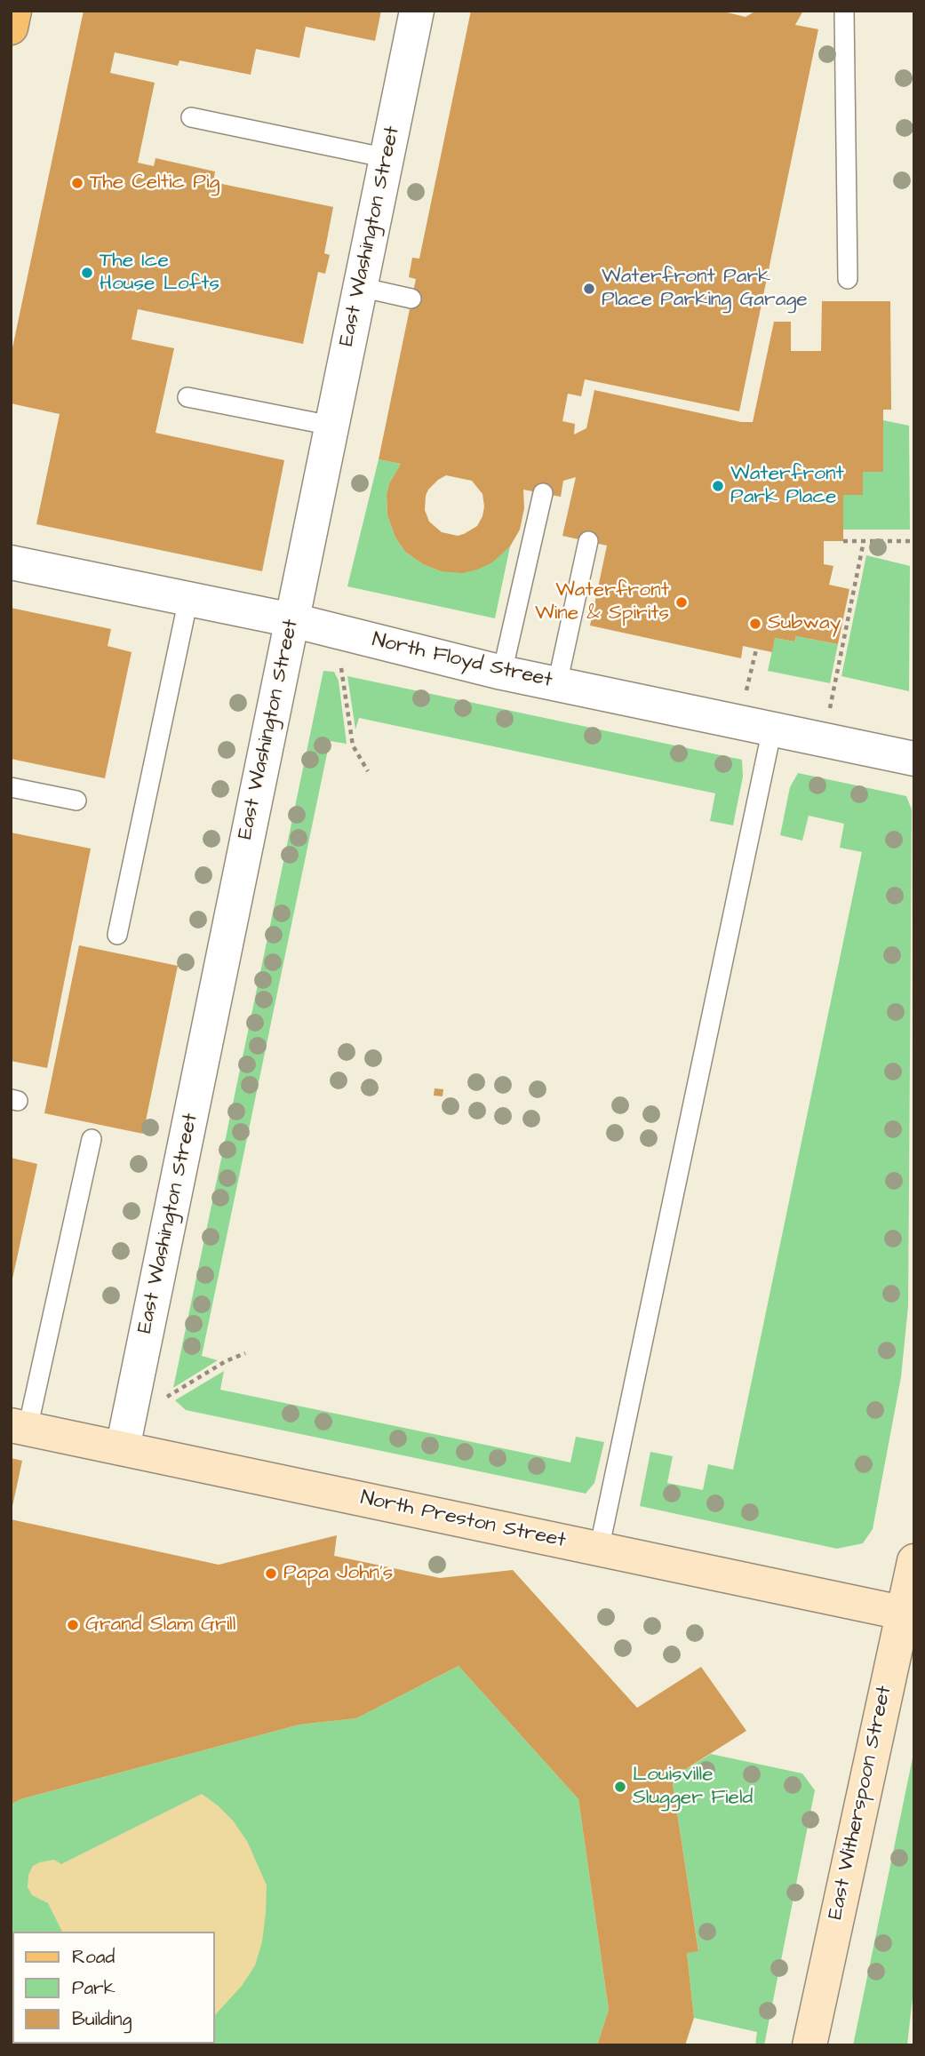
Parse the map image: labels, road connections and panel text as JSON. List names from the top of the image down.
{
  "streets": {
    "street": [
      "East Washington Street",
      "North Floyd Street",
      "North Preston Street",
      "East Witherspoon Street"
    ]
  },
  "crossings": [
    ["East Washington Street", "North Floyd Street"],
    ["East Washington Street", "North Preston Street"],
    ["North Preston Street", "East Witherspoon Street"]
  ],
  "places": [
    "The Celtic Pig",
    "The Ice House Lofts",
    "Waterfront Park Place Parking Garage",
    "Waterfront Park Place",
    "Waterfront Wine & Spirits",
    "Subway",
    "Papa John's",
    "Grand Slam Grill",
    "Louisville Slugger Field"
  ],
  "legend": ["Road", "Park", "Building"]
}
